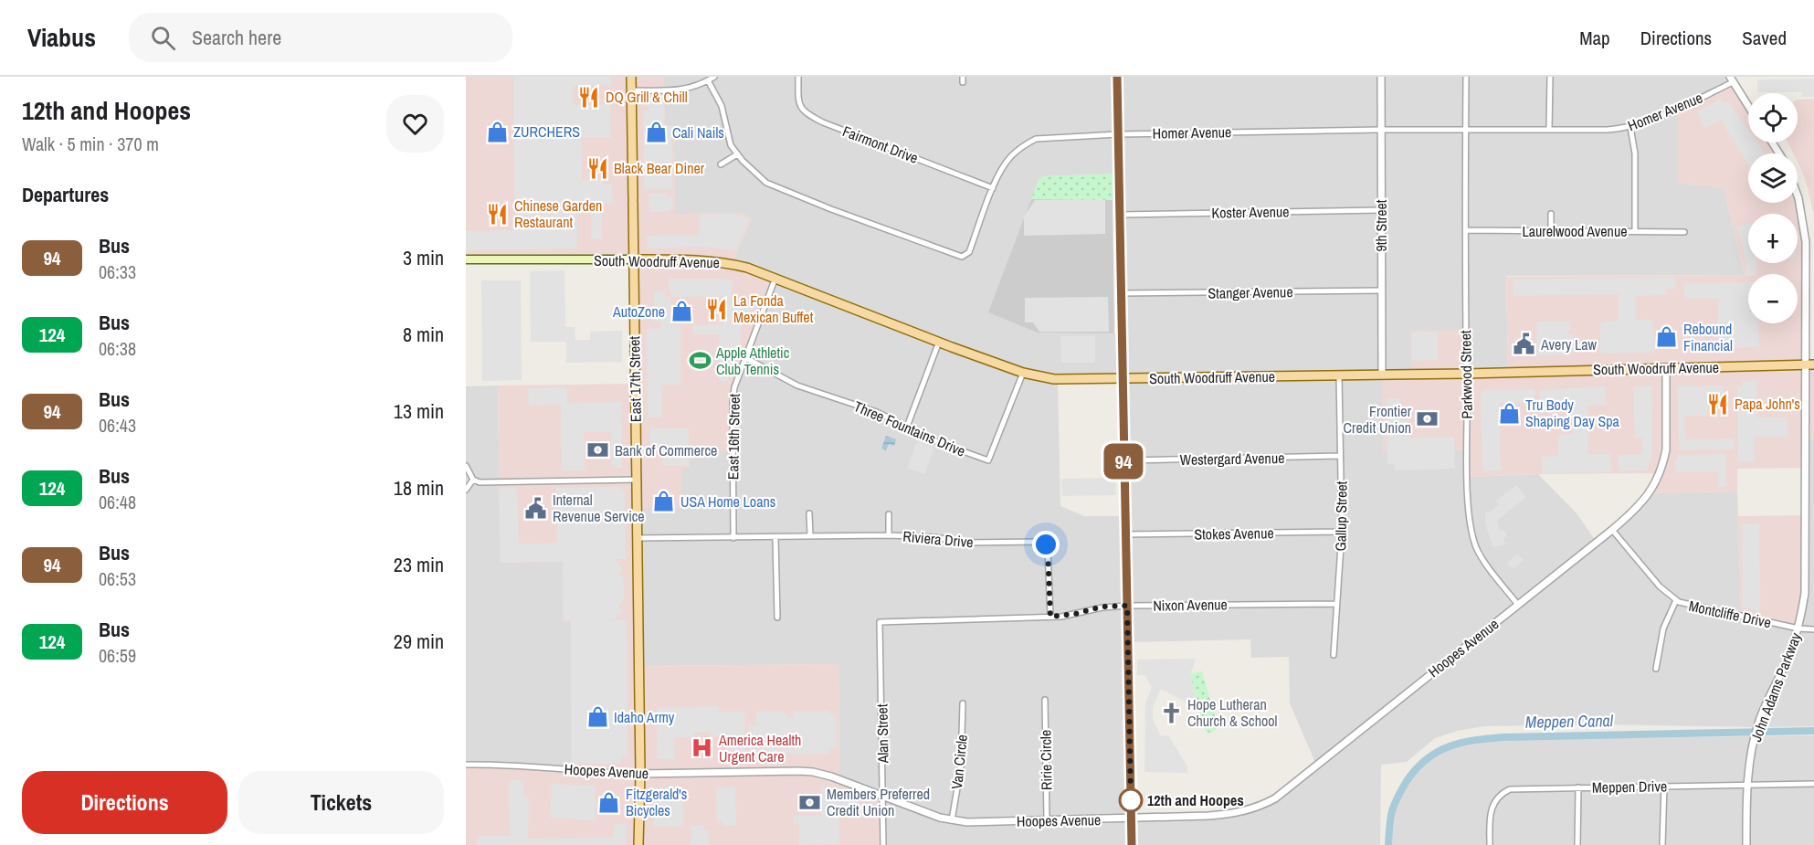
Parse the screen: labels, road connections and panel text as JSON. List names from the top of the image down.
{
  "streets": {
    "main road": ["South Woodruff Avenue", "East 17th Street"],
    "street": [
      "Homer Avenue",
      "Fairmont Drive",
      "Koster Avenue",
      "9th Street",
      "Laurelwood Avenue",
      "Stanger Avenue",
      "Parkwood Street",
      "Three Fountains Drive",
      "East 16th Street",
      "Westergard Avenue",
      "Gallup Street",
      "Stokes Avenue",
      "Riviera Drive",
      "Nixon Avenue",
      "Montcliffe Drive",
      "Hoopes Avenue",
      "John Adams Parkway",
      "Alan Street",
      "Ririe Circle",
      "Van Circle",
      "Meppen Drive"
    ]
  },
  "crossings": [
    ["Homer Avenue", "Fairmont Drive"],
    ["Homer Avenue", "9th Street"],
    ["Homer Avenue", "Parkwood Street"],
    ["Koster Avenue", "9th Street"],
    ["9th Street", "South Woodruff Avenue"],
    ["9th Street", "Stanger Avenue"],
    ["Laurelwood Avenue", "Parkwood Street"],
    ["South Woodruff Avenue", "Parkwood Street"],
    ["South Woodruff Avenue", "East 17th Street"],
    ["South Woodruff Avenue", "Three Fountains Drive"],
    ["South Woodruff Avenue", "East 16th Street"],
    ["South Woodruff Avenue", "Gallup Street"],
    ["South Woodruff Avenue", "Hoopes Avenue"],
    ["South Woodruff Avenue", "John Adams Parkway"],
    ["Parkwood Street", "Hoopes Avenue"],
    ["East 17th Street", "Riviera Drive"],
    ["East 17th Street", "Hoopes Avenue"],
    ["Three Fountains Drive", "East 16th Street"],
    ["East 16th Street", "Riviera Drive"],
    ["Westergard Avenue", "Gallup Street"],
    ["Gallup Street", "Stokes Avenue"],
    ["Gallup Street", "Nixon Avenue"],
    ["Riviera Drive", "Nixon Avenue"],
    ["Nixon Avenue", "Alan Street"],
    ["Montcliffe Drive", "Hoopes Avenue"],
    ["Montcliffe Drive", "John Adams Parkway"],
    ["Hoopes Avenue", "Alan Street"],
    ["Hoopes Avenue", "Ririe Circle"],
    ["Hoopes Avenue", "Van Circle"],
    ["John Adams Parkway", "Meppen Drive"]
  ],
  "water": ["Meppen Canal"],
  "places": {
    "restaurant": [
      "DQ Grill & Chill",
      "Black Bear Diner",
      "Chinese Garden Restaurant",
      "La Fonda Mexican Buffet",
      "Papa John's"
    ],
    "shop": [
      "ZURCHERS",
      "Cali Nails",
      "AutoZone",
      "Rebound Financial",
      "Tru Body Shaping Day Spa",
      "USA Home Loans",
      "Idaho Army",
      "Fitzgerald's Bicycles"
    ],
    "public building": ["Avery Law", "Internal Revenue Service"],
    "sports": ["Apple Athletic Club Tennis"],
    "bank": ["Frontier Credit Union", "Bank of Commerce", "Members Preferred Credit Union"],
    "church": ["Hope Lutheran Church & School"],
    "hospital": ["America Health Urgent Care"],
    "other": ["12th and Hoopes"]
  },
  "lines": ["bus line 94"],
  "page": {
    "header": "Viabus",
    "search": "Search here",
    "nav": ["Map", "Directions", "Saved"],
    "heading": [
      ["12th and Hoopes", "Walk · 5 min · 370 m"],
      "Departures"
    ],
    "on_map": "94",
    "map_buttons": ["+", "−"],
    "list": [
      {
        "mark": "94",
        "name": "Bus",
        "note": "06:33",
        "value": "3 min"
      },
      {
        "mark": "124",
        "name": "Bus",
        "note": "06:38",
        "value": "8 min"
      },
      {
        "mark": "94",
        "name": "Bus",
        "note": "06:43",
        "value": "13 min"
      },
      {
        "mark": "124",
        "name": "Bus",
        "note": "06:48",
        "value": "18 min"
      },
      {
        "mark": "94",
        "name": "Bus",
        "note": "06:53",
        "value": "23 min"
      },
      {
        "mark": "124",
        "name": "Bus",
        "note": "06:59",
        "value": "29 min"
      }
    ],
    "buttons": ["Directions", "Tickets"]
  }
}
